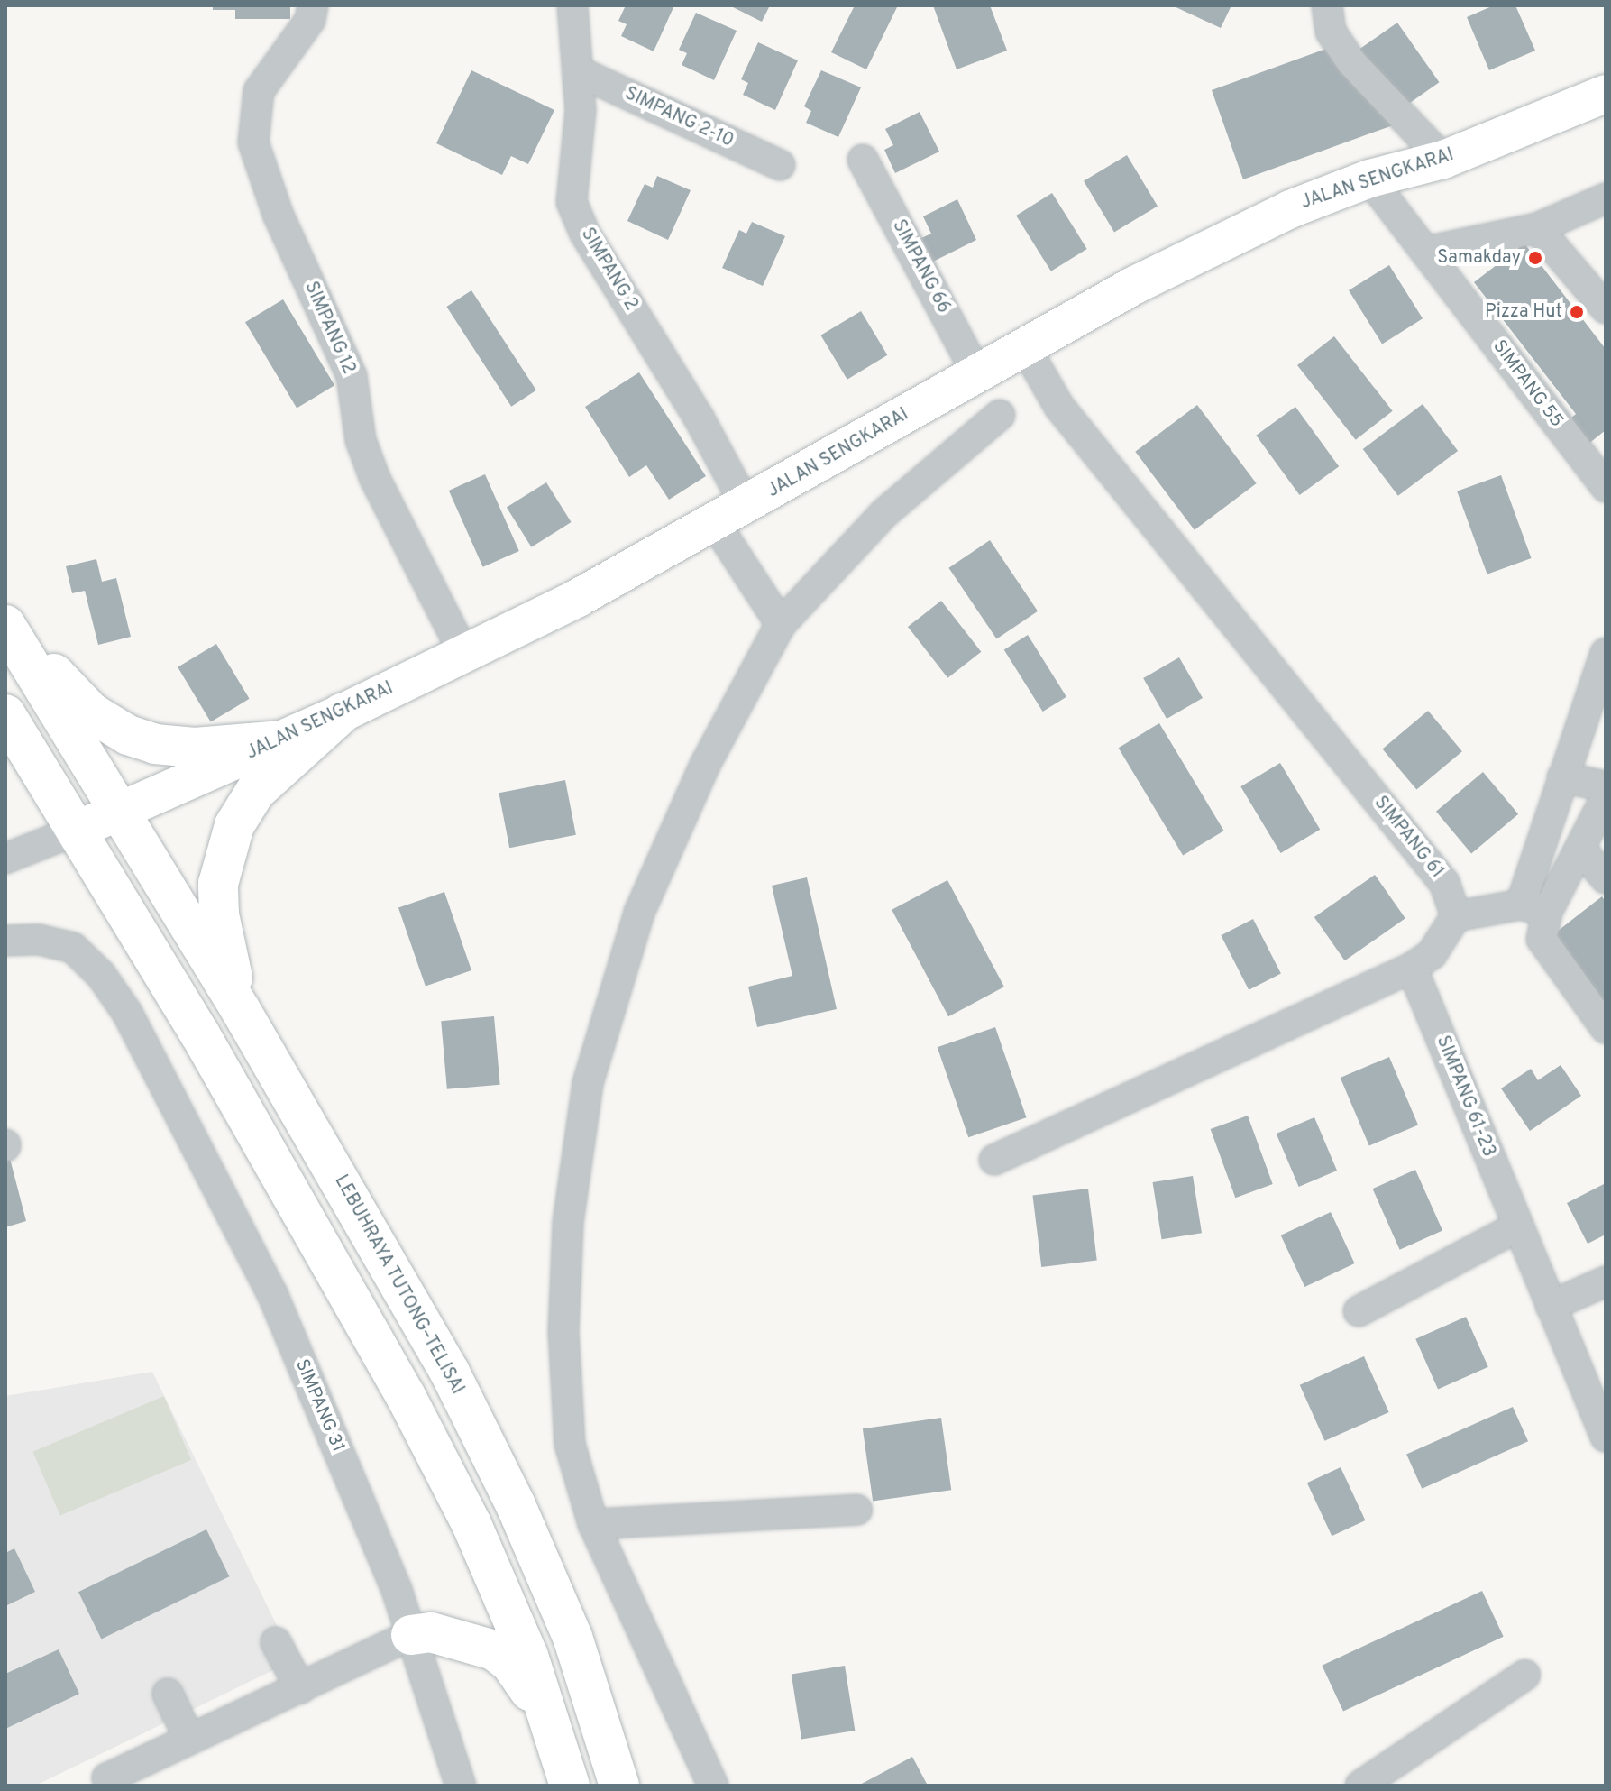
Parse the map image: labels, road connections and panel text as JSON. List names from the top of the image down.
{
  "streets": {
    "highway": ["LEBUHRAYA TUTONG–TELISAI"],
    "main road": ["JALAN SENGKARAI"],
    "street": [
      "SIMPANG 2-10",
      "SIMPANG 66",
      "SIMPANG 2",
      "SIMPANG 12",
      "SIMPANG 55",
      "SIMPANG 61",
      "SIMPANG 61-23",
      "SIMPANG 31"
    ]
  },
  "crossings": [
    ["SIMPANG 2-10", "SIMPANG 2"],
    ["JALAN SENGKARAI", "SIMPANG 66"],
    ["JALAN SENGKARAI", "SIMPANG 2"],
    ["JALAN SENGKARAI", "SIMPANG 12"],
    ["JALAN SENGKARAI", "SIMPANG 55"],
    ["JALAN SENGKARAI", "SIMPANG 61"],
    ["JALAN SENGKARAI", "LEBUHRAYA TUTONG–TELISAI"]
  ],
  "places": ["Samakday", "Pizza Hut"]
}
